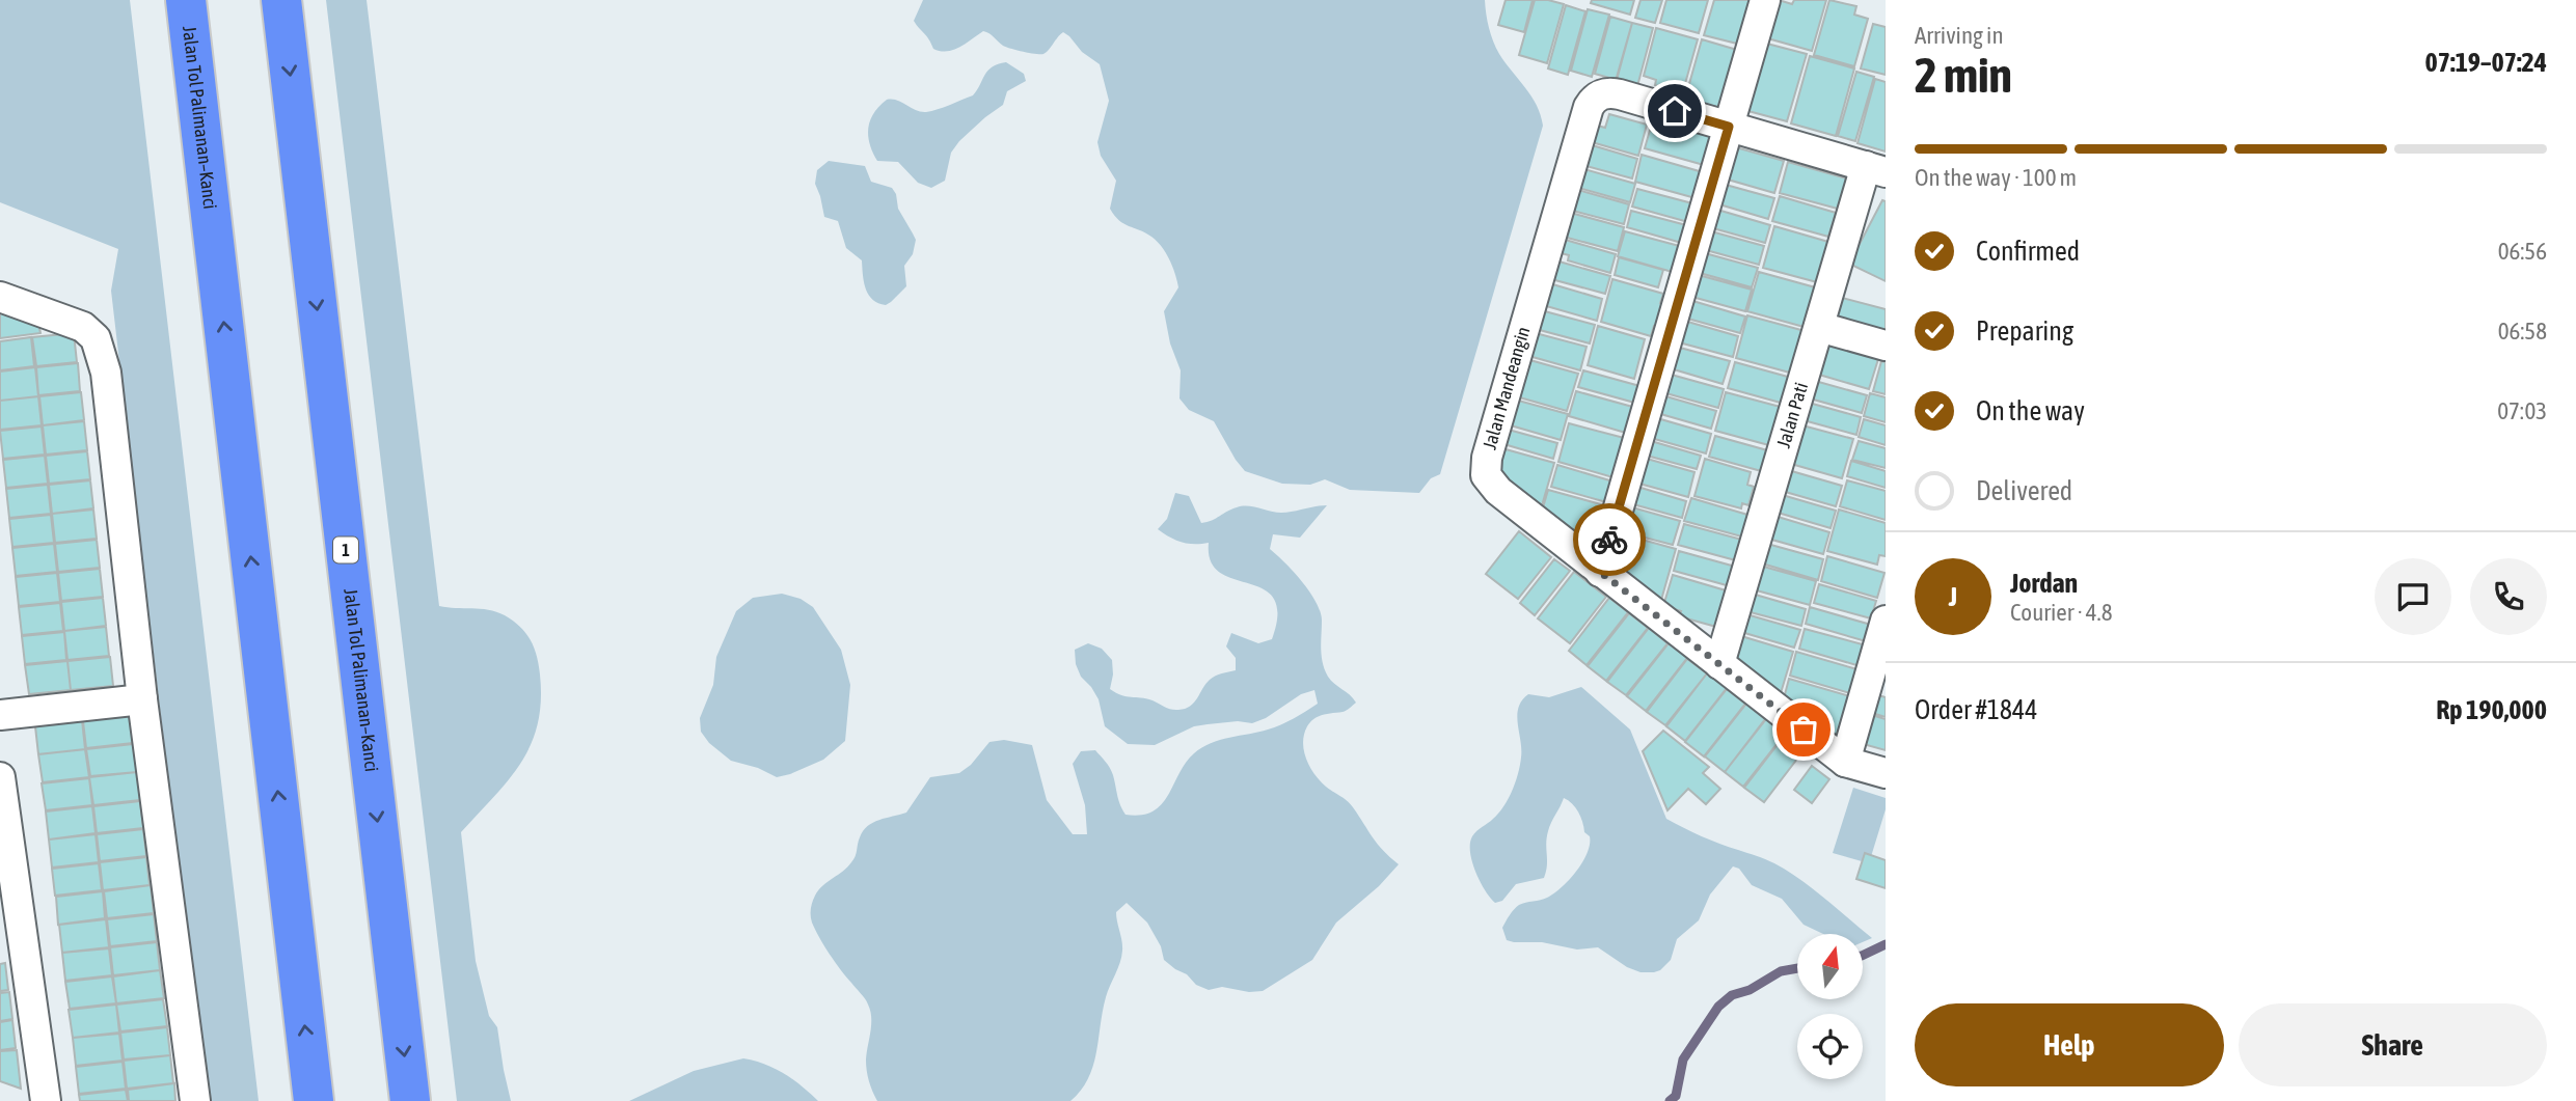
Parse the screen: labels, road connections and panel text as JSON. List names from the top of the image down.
{
  "streets": {
    "highway": ["Jalan Tol Palimanan–Kanci", "1"],
    "street": ["Jalan Mandeangin", "Jalan Pati"]
  },
  "crossings": [
    ["Jalan Mandeangin", "Jalan Pati"]
  ],
  "north": "top",
  "page": {
    "heading": ["2 min", "Arriving in", "07:19–07:24"],
    "panel": [
      "Jordan",
      "Courier · 4.8",
      "Order #1844",
      "Rp 190,000"
    ],
    "bar": "On the way · 100 m",
    "list": [
      ["Confirmed", "06:56"],
      ["Preparing", "06:58"],
      ["On the way", "07:03"],
      "Delivered"
    ],
    "round": "J",
    "buttons": ["Help", "Share"]
  }
}
